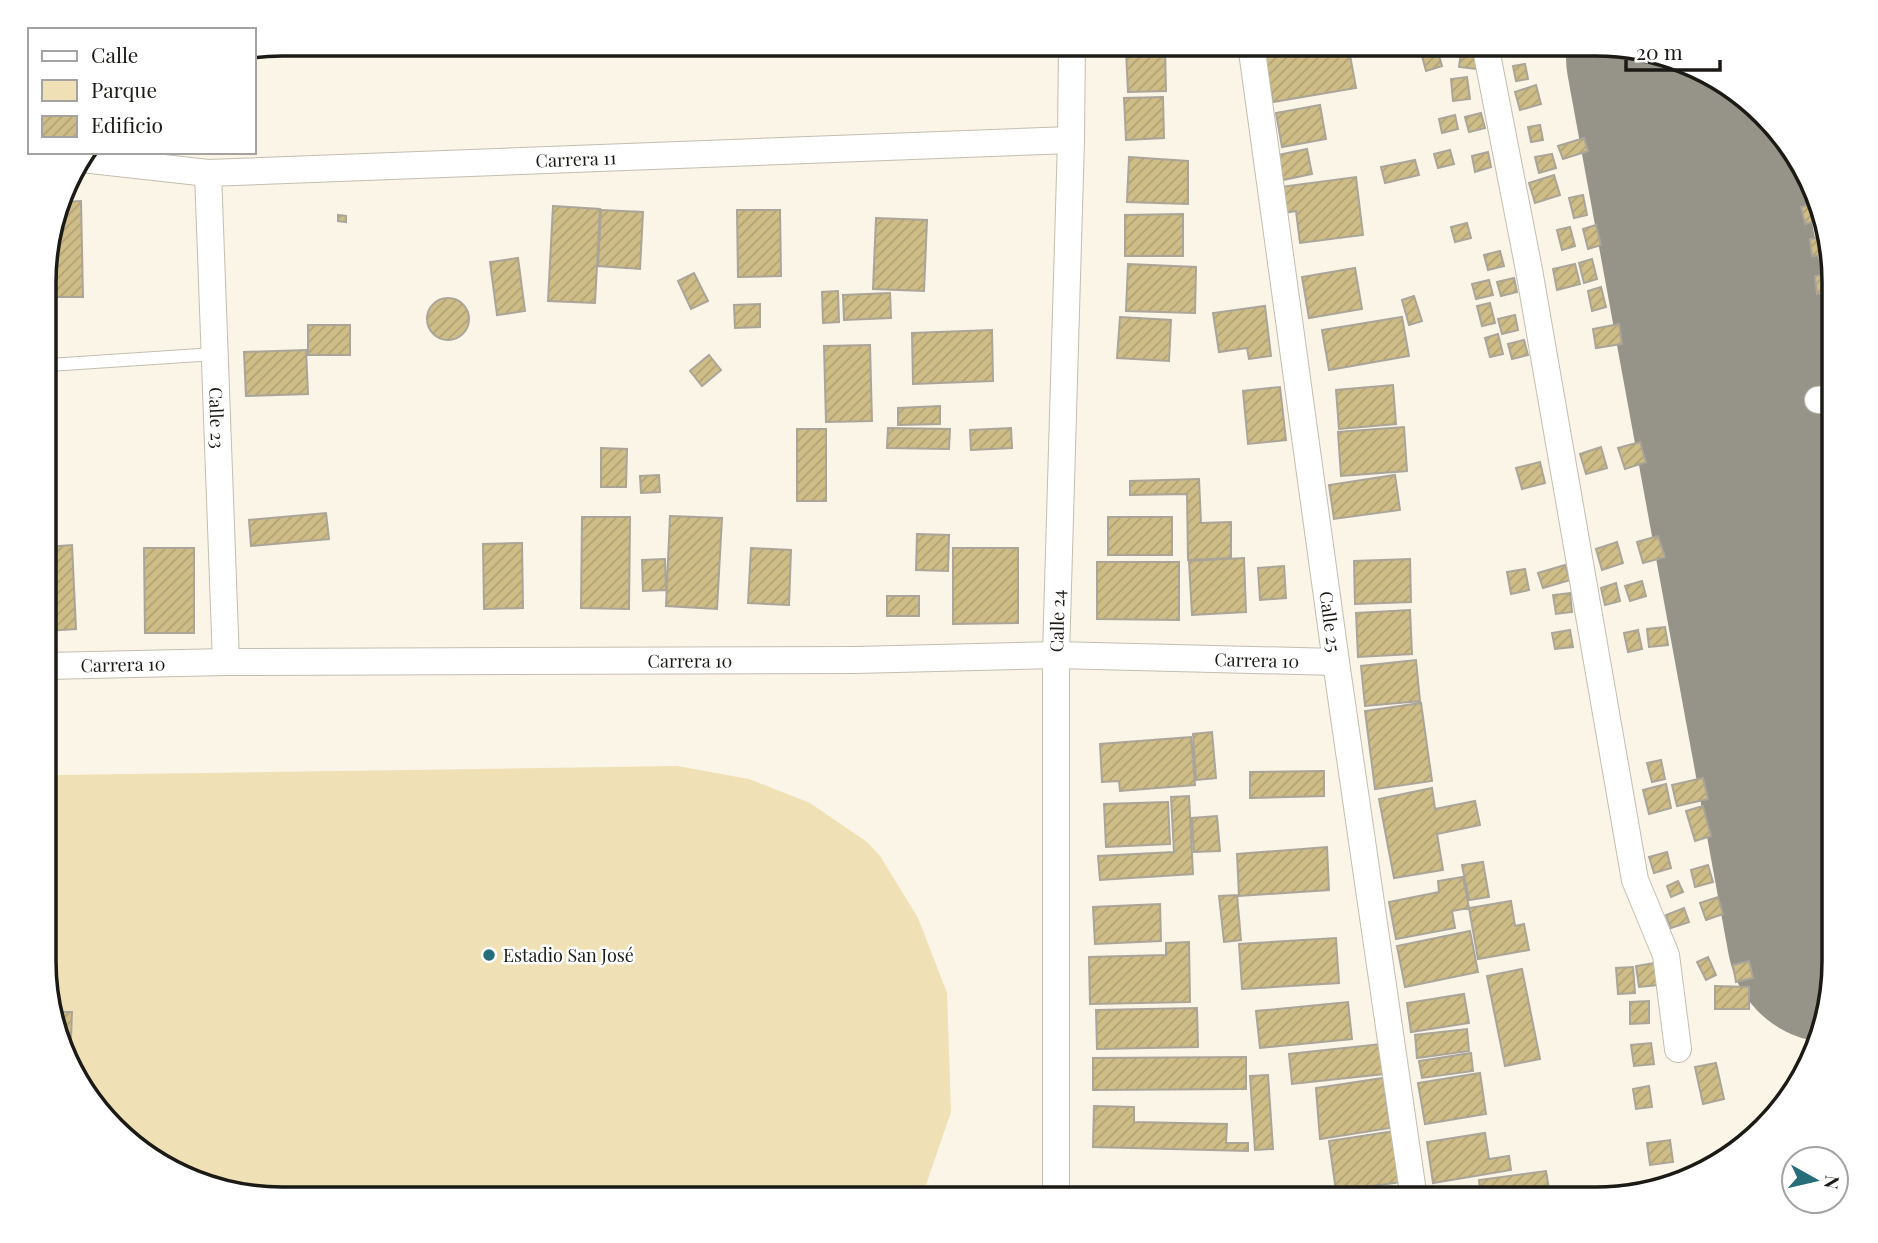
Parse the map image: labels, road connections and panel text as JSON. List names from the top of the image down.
{
  "streets": {
    "street": [
      "Carrera 11",
      "Calle 23",
      "Calle 24",
      "Calle 25",
      "Carrera 10"
    ]
  },
  "crossings": [
    ["Carrera 11", "Calle 23"],
    ["Carrera 11", "Calle 24"],
    ["Calle 23", "Carrera 10"],
    ["Calle 24", "Carrera 10"],
    ["Calle 25", "Carrera 10"]
  ],
  "places": ["Estadio San José"],
  "legend": ["Calle", "Parque", "Edificio"],
  "scale_bar": "20 m",
  "north": "right"
}
